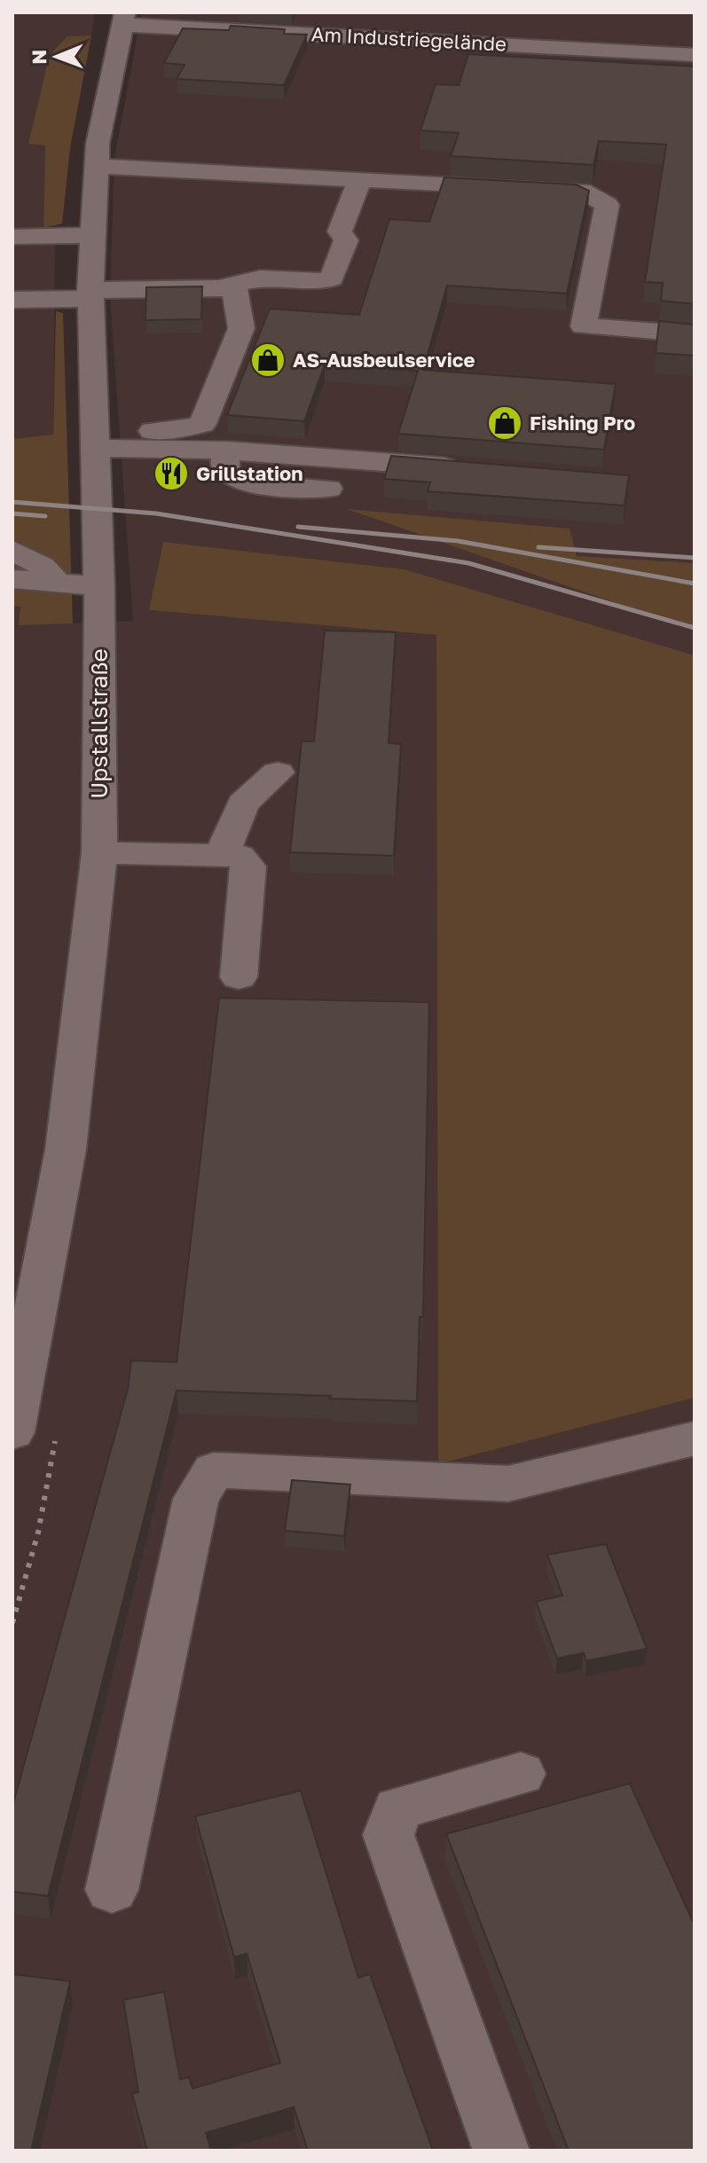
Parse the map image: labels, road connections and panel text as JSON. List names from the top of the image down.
{
  "streets": {
    "street": ["Am Industriegelände", "Upstallstraße"]
  },
  "crossings": [
    ["Am Industriegelände", "Upstallstraße"]
  ],
  "places": {
    "shop": ["AS-Ausbeulservice", "Fishing Pro"],
    "restaurant": ["Grillstation"]
  },
  "north": "left"
}
